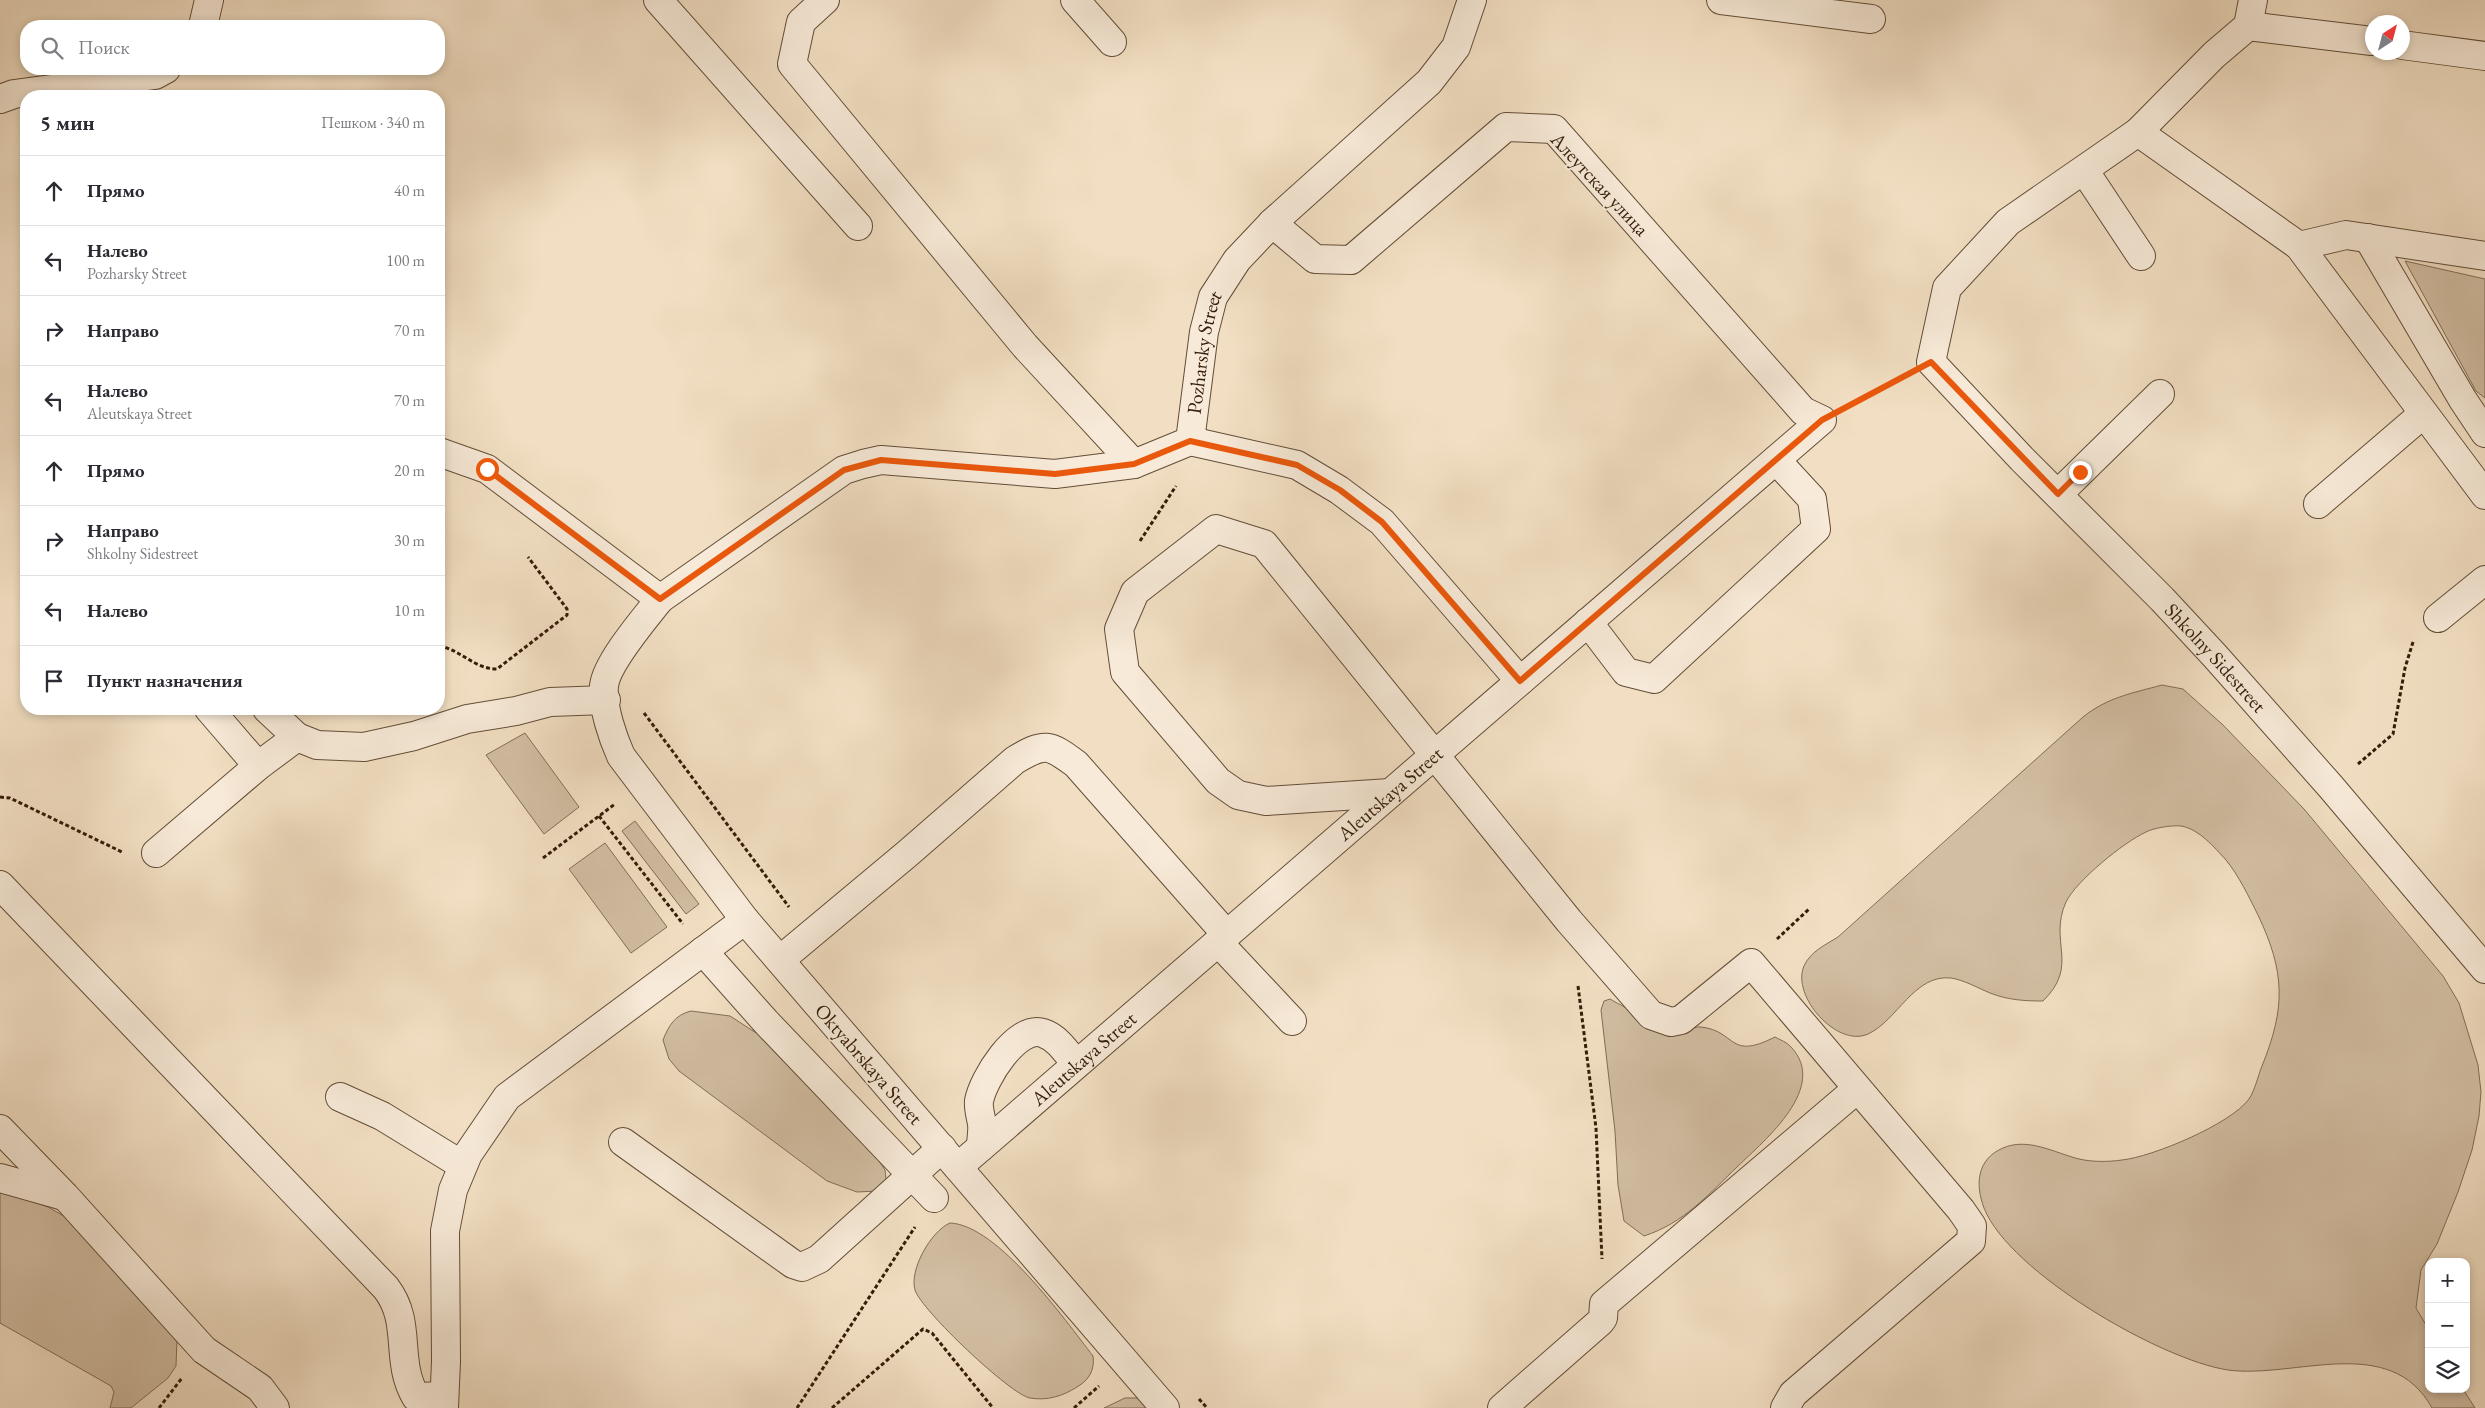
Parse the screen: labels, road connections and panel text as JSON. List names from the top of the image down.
{
  "streets": {
    "street": [
      "Алеутская улица",
      "Pozharsky Street",
      "Shkolny Sidestreet",
      "Aleutskaya Street",
      "Oktyabrskaya Street"
    ]
  },
  "crossings": [
    ["Алеутская улица", "Pozharsky Street"],
    ["Алеутская улица", "Aleutskaya Street"],
    ["Pozharsky Street", "Oktyabrskaya Street"],
    ["Aleutskaya Street", "Oktyabrskaya Street"]
  ],
  "north": "top right",
  "page": {
    "search": "Поиск",
    "heading": ["5 мин", "Пешком · 340 m"],
    "list": [
      ["Прямо", "40 m"],
      ["Налево", "Pozharsky Street", "100 m"],
      ["Направо", "70 m"],
      ["Налево", "Aleutskaya Street", "70 m"],
      ["Прямо", "20 m"],
      ["Направо", "Shkolny Sidestreet", "30 m"],
      ["Налево", "10 m"],
      "Пункт назначения"
    ],
    "map_buttons": ["+", "−"]
  }
}
